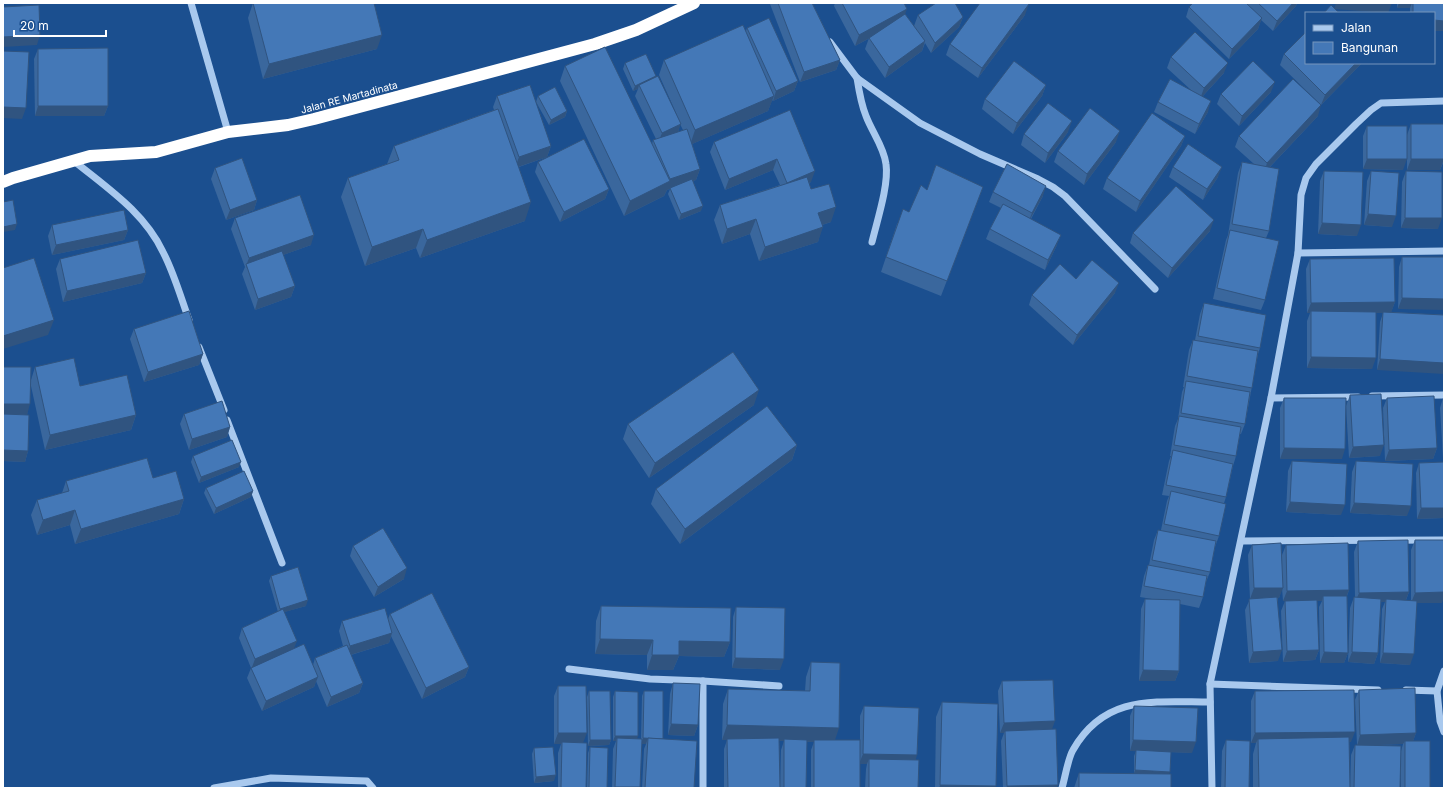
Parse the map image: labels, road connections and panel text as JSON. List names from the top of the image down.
{
  "streets": {
    "highway": ["Jalan RE Martadinata"]
  },
  "legend": ["Jalan", "Bangunan"],
  "scale_bar": "20 m"
}
